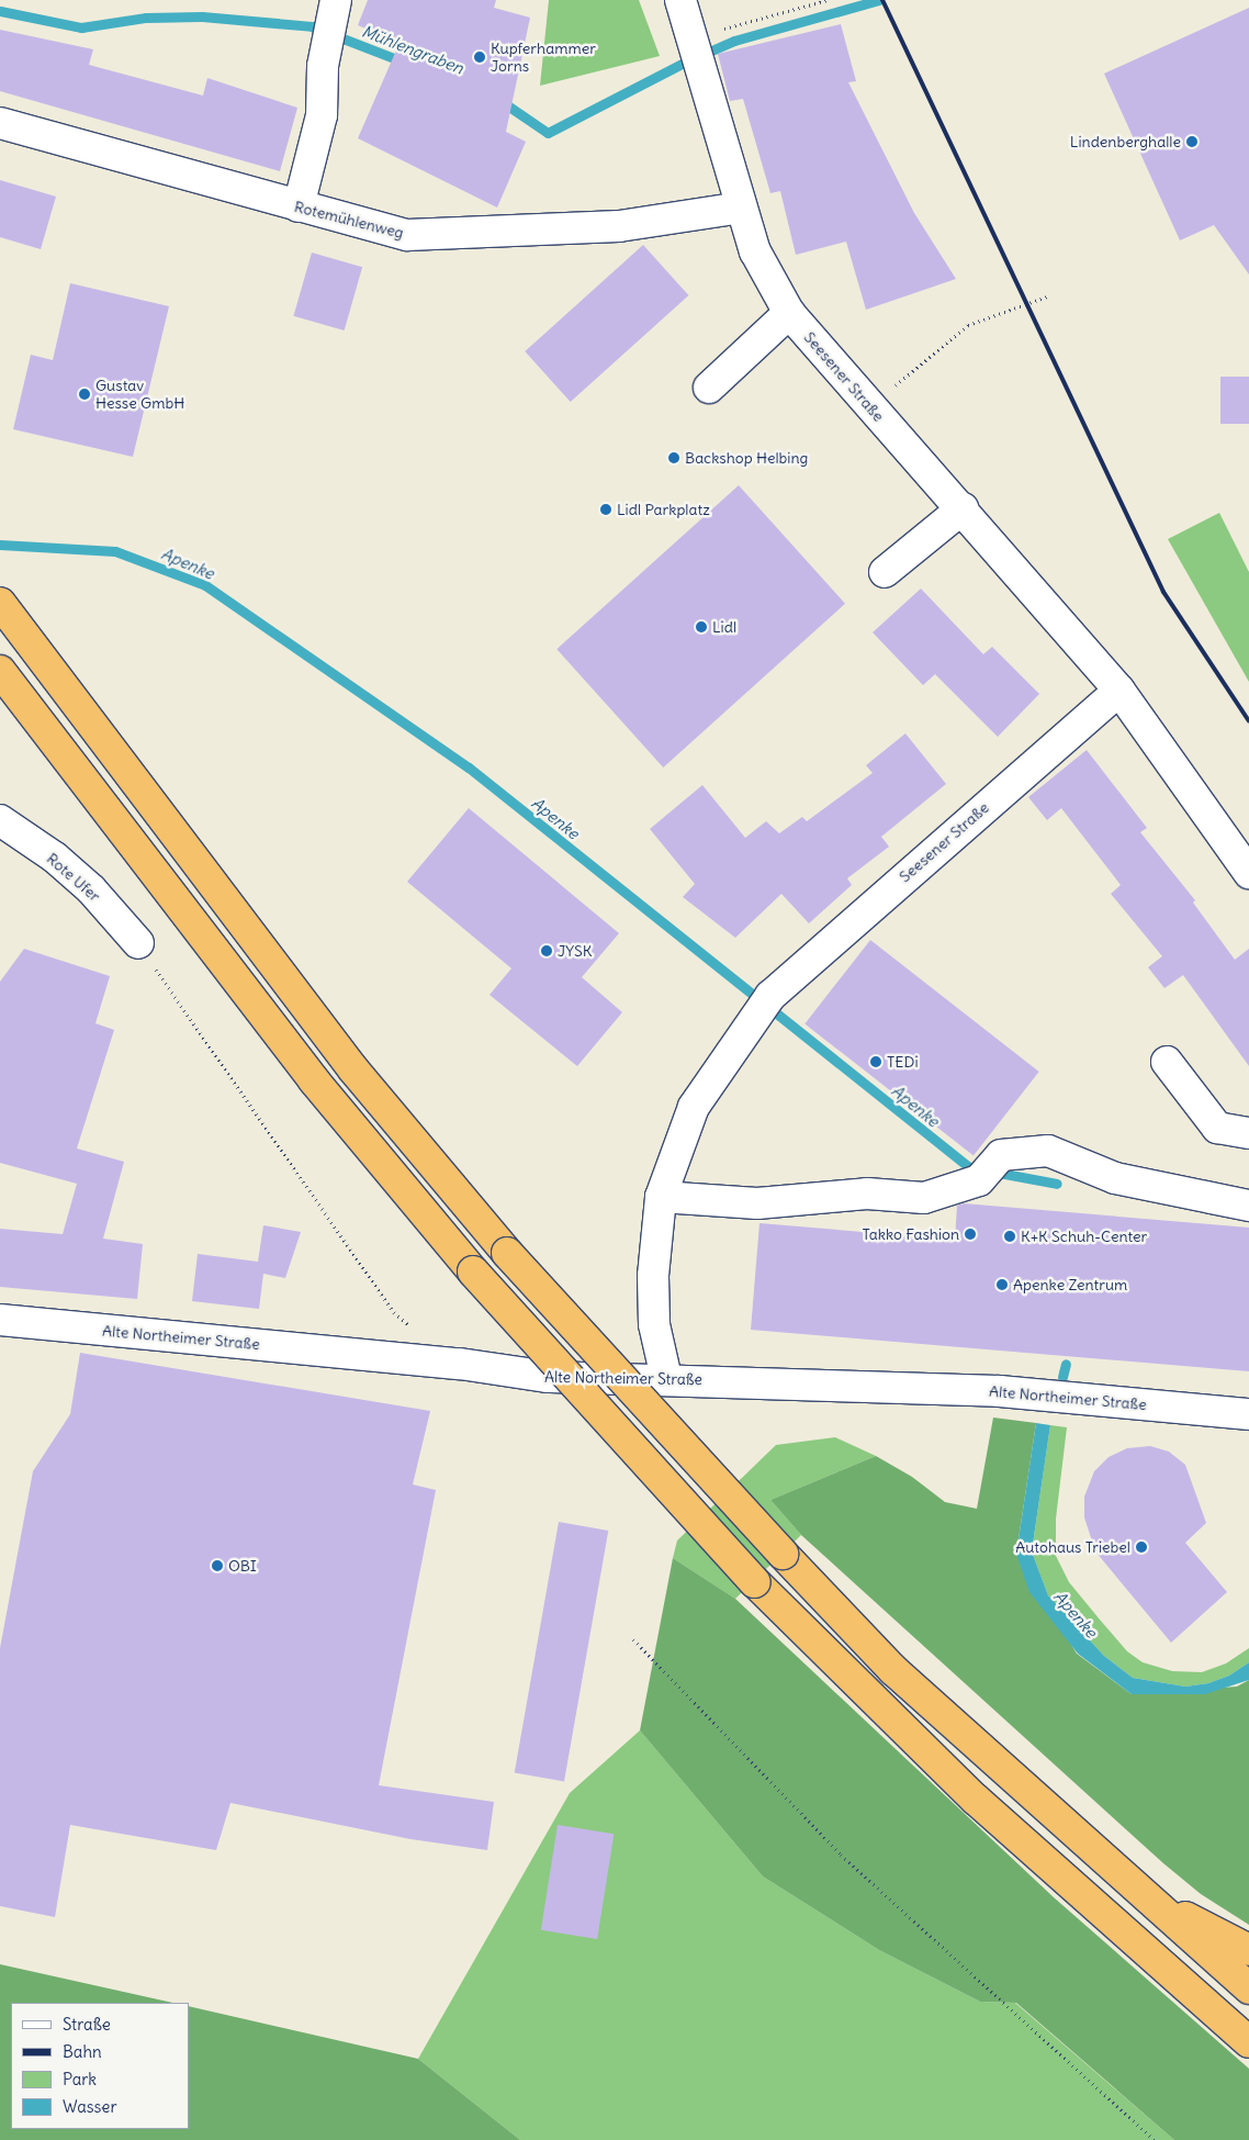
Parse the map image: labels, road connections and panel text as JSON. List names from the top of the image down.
{
  "streets": {
    "street": [
      "Rotemühlenweg",
      "Seesener Straße",
      "Rote Ufer",
      "Alte Northeimer Straße"
    ]
  },
  "crossings": [
    ["Rotemühlenweg", "Seesener Straße"],
    ["Seesener Straße", "Alte Northeimer Straße"]
  ],
  "water": ["Mühlengraben", "Apenke"],
  "places": [
    "Kupferhammer Jorns",
    "Lindenberghalle",
    "Gustav Hesse GmbH",
    "Backshop Helbing",
    "Lidl Parkplatz",
    "Lidl",
    "JYSK",
    "TEDi",
    "Takko Fashion",
    "K+K Schuh-Center",
    "Apenke Zentrum",
    "Autohaus Triebel",
    "OBI"
  ],
  "legend": [
    "Straße",
    "Bahn",
    "Park",
    "Wasser"
  ]
}
